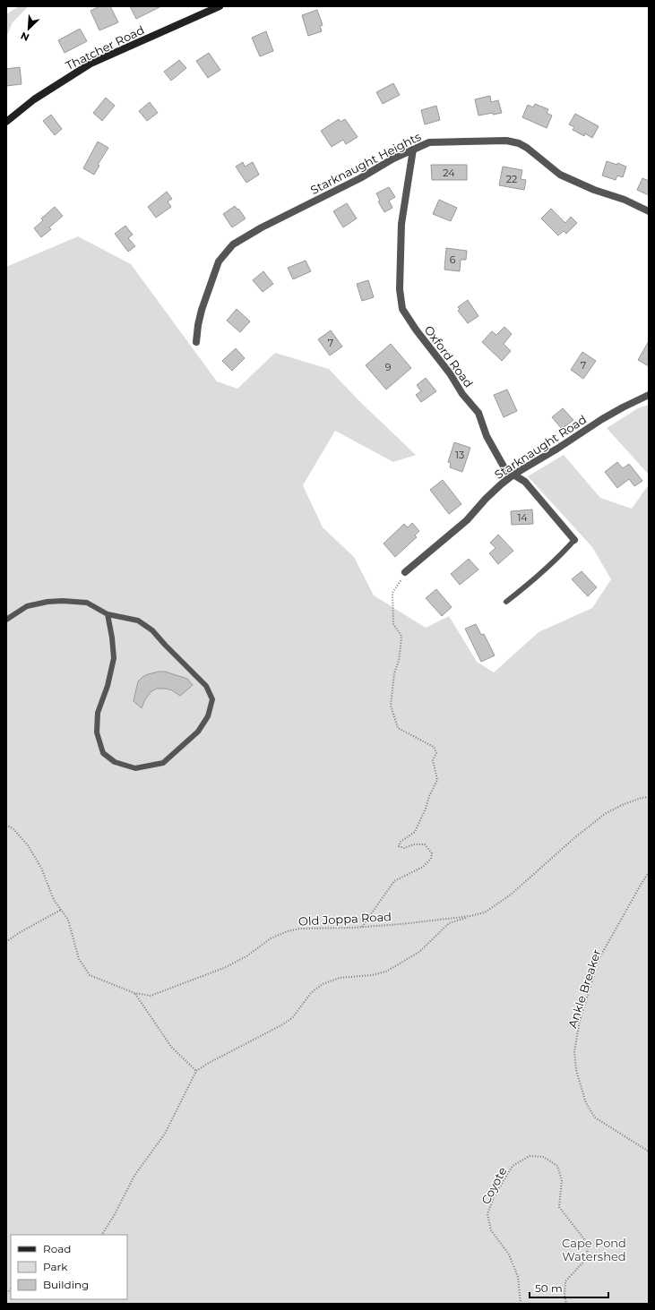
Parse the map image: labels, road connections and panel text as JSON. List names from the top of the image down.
{
  "streets": {
    "main road": ["Thatcher Road"],
    "street": ["Starknaught Heights", "Oxford Road", "Starknaught Road"],
    "path": ["Old Joppa Road", "Ankle Breaker", "Coyote"]
  },
  "crossings": [
    ["Starknaught Heights", "Oxford Road"],
    ["Oxford Road", "Starknaught Road"]
  ],
  "parks": ["Cape Pond Watershed"],
  "house_numbers": [
    "24",
    "22",
    "6",
    "7",
    "7",
    "9",
    "13",
    "14"
  ],
  "legend": ["Road", "Park", "Building"],
  "scale_bar": "50 m",
  "north": "bottom left"
}
